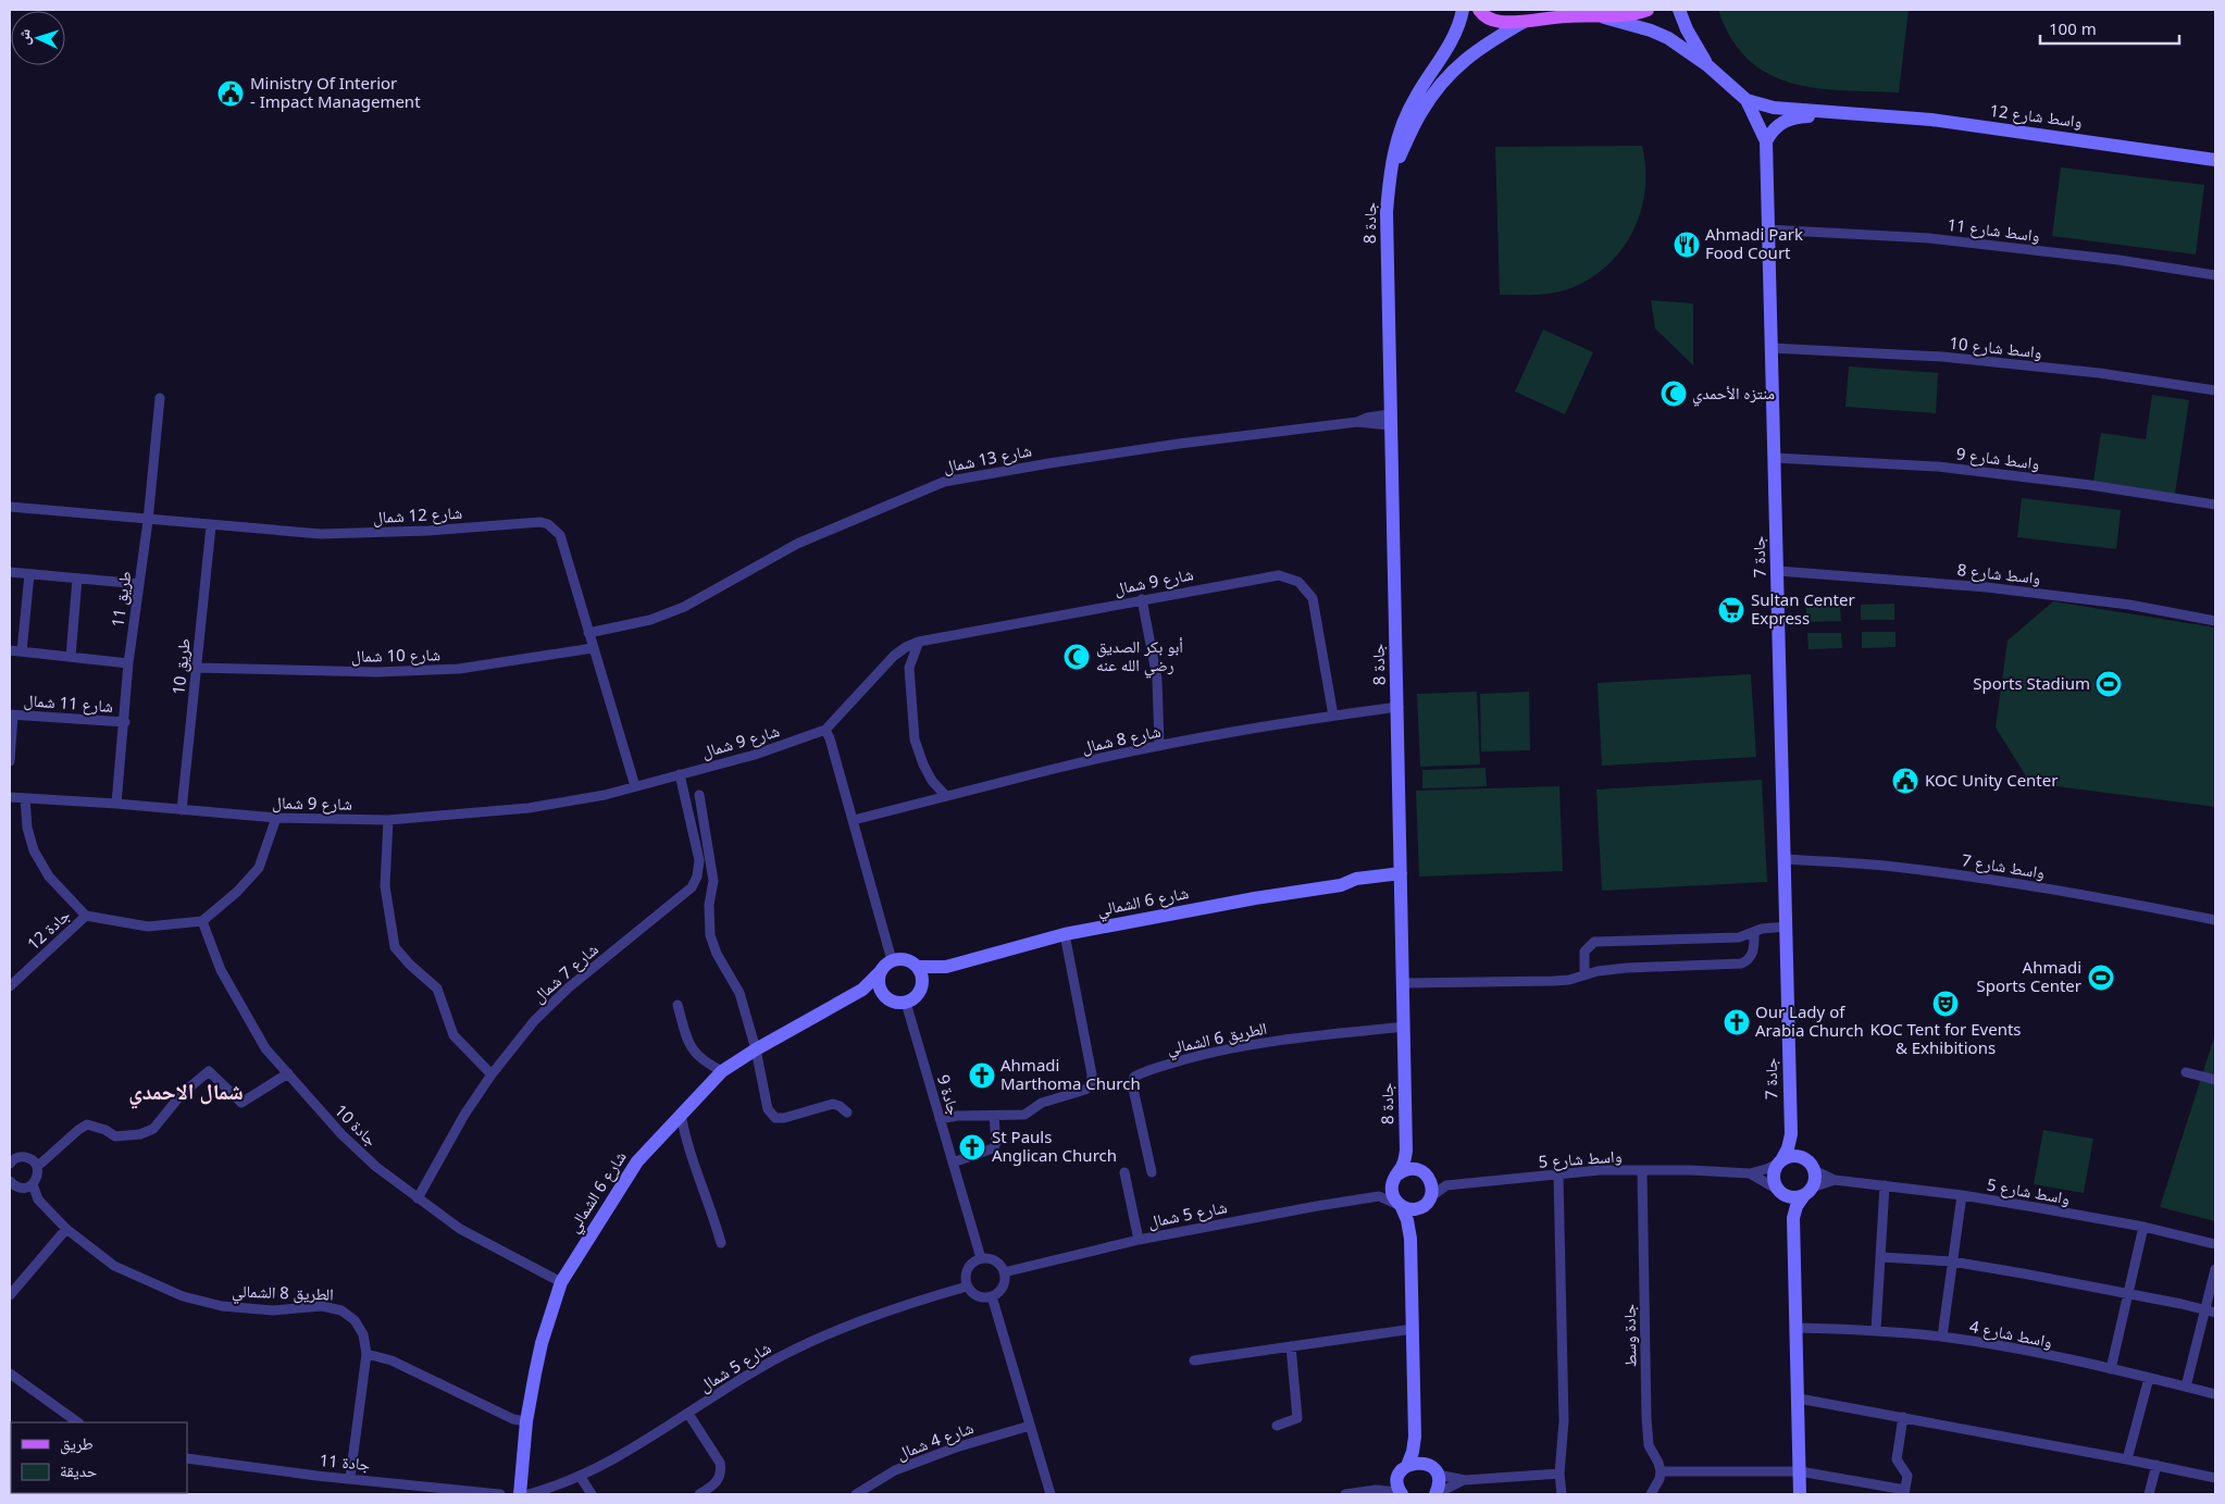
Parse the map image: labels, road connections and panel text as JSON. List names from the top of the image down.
{
  "streets": {
    "main road": [
      "واسط شارع 12",
      "جادة 8",
      "جادة 7",
      "شارع 6 الشمالي"
    ],
    "street": [
      "واسط شارع 11",
      "واسط شارع 10",
      "شارع 13 شمال",
      "واسط شارع 9",
      "شارع 12 شمال",
      "واسط شارع 8",
      "شارع 9 شمال",
      "طريق 11",
      "شارع 10 شمال",
      "طريق 10",
      "شارع 11 شمال",
      "شارع 8 شمال",
      "واسط شارع 7",
      "جادة 12",
      "شارع 7 شمال",
      "الطريق 6 الشمالي",
      "جادة 9",
      "جادة 10",
      "واسط شارع 5",
      "شارع 5 شمال",
      "الطريق 8 الشمالي",
      "واسط شارع 4",
      "جادة وسط",
      "شارع 4 شمال",
      "جادة 11"
    ]
  },
  "crossings": [
    ["واسط شارع 12", "جادة 7"],
    ["جادة 8", "شارع 13 شمال"],
    ["جادة 8", "شارع 8 شمال"],
    ["جادة 8", "شارع 6 الشمالي"],
    ["جادة 8", "الطريق 6 الشمالي"],
    ["واسط شارع 11", "جادة 7"],
    ["واسط شارع 10", "جادة 7"],
    ["شارع 13 شمال", "شارع 12 شمال"],
    ["واسط شارع 9", "جادة 7"],
    ["شارع 12 شمال", "شارع 9 شمال"],
    ["شارع 12 شمال", "طريق 11"],
    ["شارع 12 شمال", "شارع 10 شمال"],
    ["شارع 12 شمال", "طريق 10"],
    ["جادة 7", "واسط شارع 8"],
    ["جادة 7", "واسط شارع 7"],
    ["جادة 7", "واسط شارع 5"],
    ["شارع 9 شمال", "طريق 11"],
    ["شارع 9 شمال", "طريق 10"],
    ["شارع 9 شمال", "شارع 8 شمال"],
    ["شارع 9 شمال", "شارع 7 شمال"],
    ["طريق 11", "شارع 11 شمال"],
    ["شارع 10 شمال", "طريق 10"],
    ["شارع 6 الشمالي", "جادة 9"],
    ["شارع 6 الشمالي", "جادة 10"],
    ["شارع 7 شمال", "جادة 10"],
    ["جادة 9", "شارع 5 شمال"],
    ["واسط شارع 5", "جادة وسط"],
    ["الطريق 8 الشمالي", "جادة 11"]
  ],
  "districts": ["شمال الاحمدي"],
  "places": {
    "public building": ["Ministry Of Interior - Impact Management", "KOC Unity Center"],
    "restaurant": ["Ahmadi Park Food Court"],
    "mosque": ["منتزه الأحمدي", "أبو بكر الصديق رضي الله عنه"],
    "supermarket": ["Sultan Center Express"],
    "sports": ["Sports Stadium", "Ahmadi Sports Center"],
    "theatre": ["KOC Tent for Events & Exhibitions"],
    "church": ["Our Lady of Arabia Church", "Ahmadi Marthoma Church", "St Pauls Anglican Church"]
  },
  "legend": ["طريق", "حديقة"],
  "scale_bar": "100 m",
  "north": "left"
}
